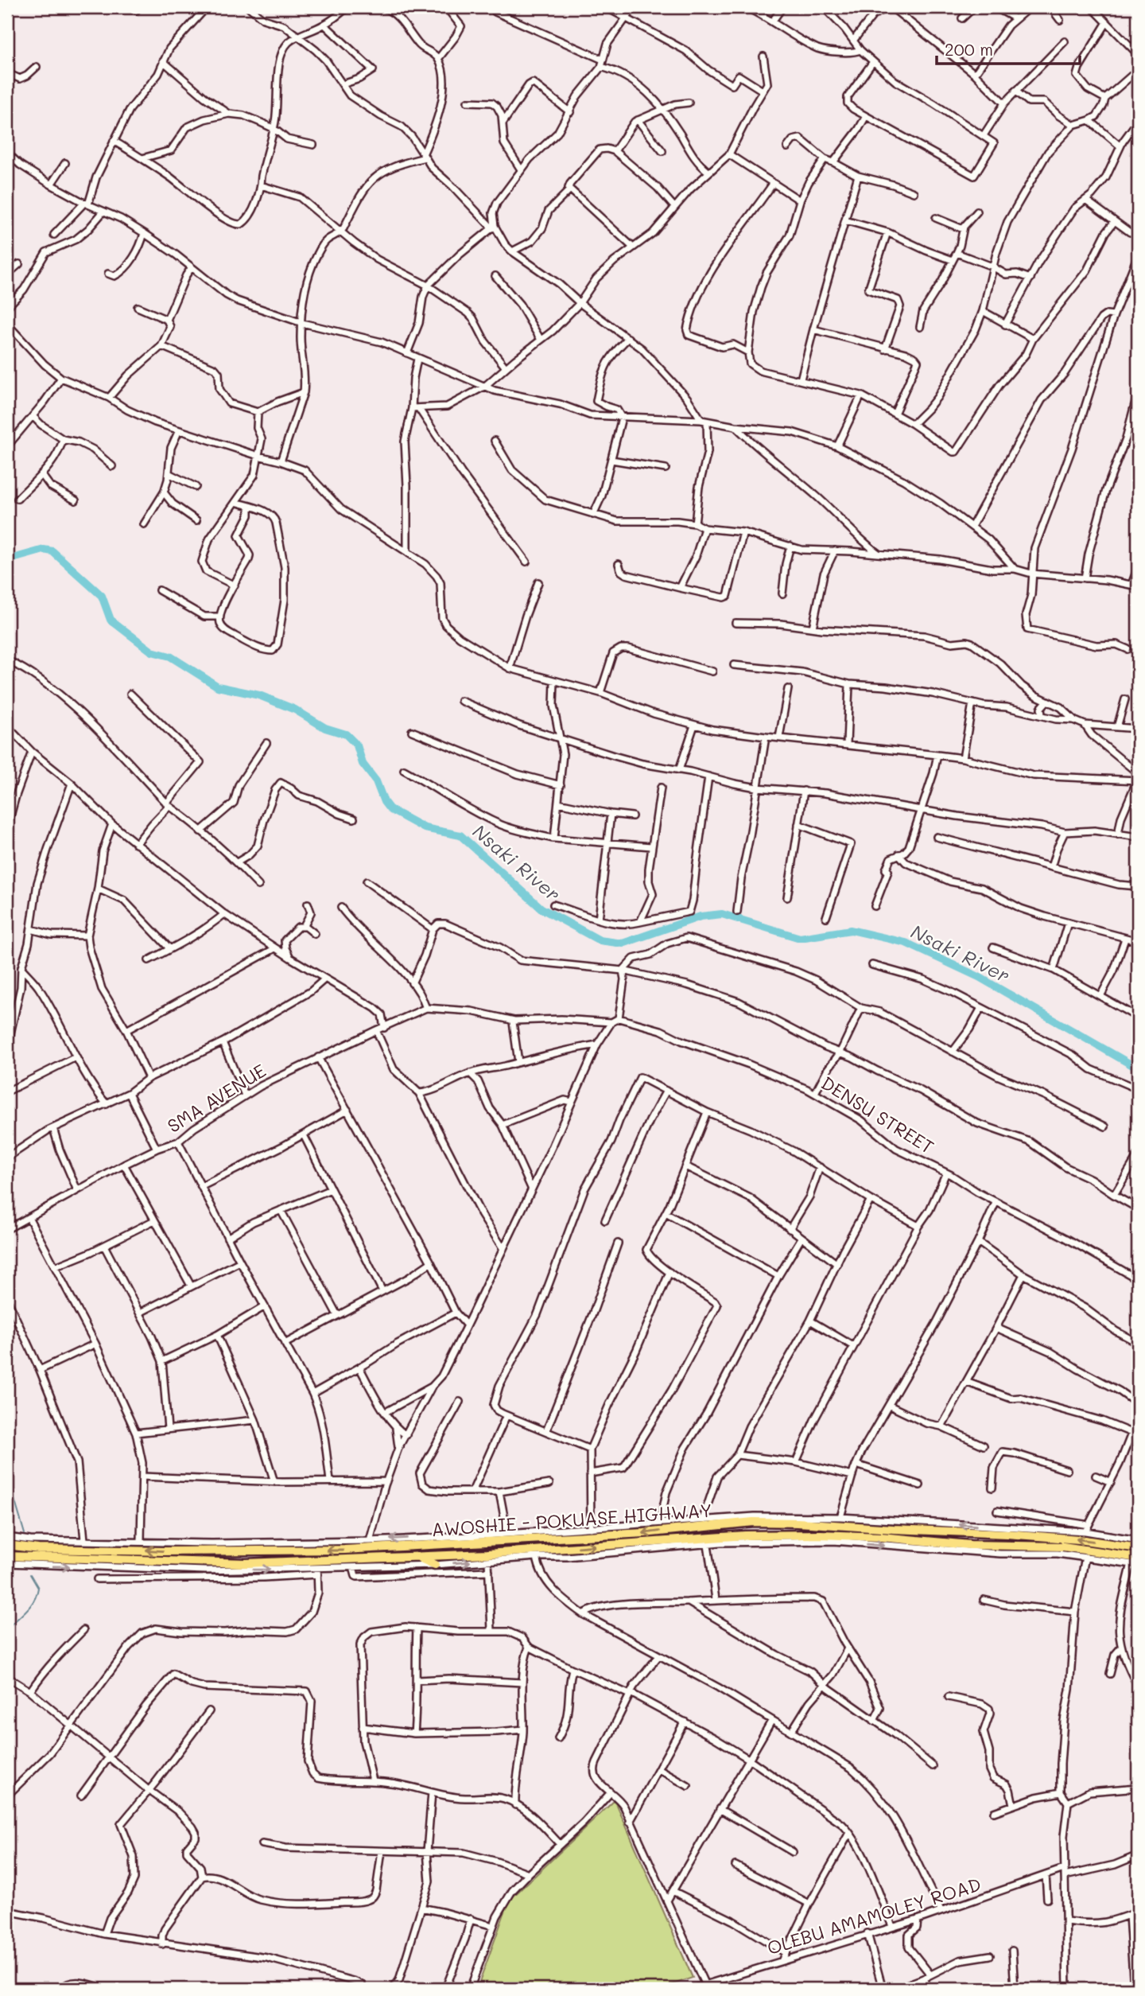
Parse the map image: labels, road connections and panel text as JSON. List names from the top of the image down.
{
  "streets": {
    "main road": ["AWOSHIE - POKUASE HIGHWAY"],
    "street": ["SMA AVENUE", "DENSU STREET", "OLEBU AMAMOLEY ROAD"]
  },
  "water": ["Nsaki River"],
  "scale_bar": "200 m"
}
